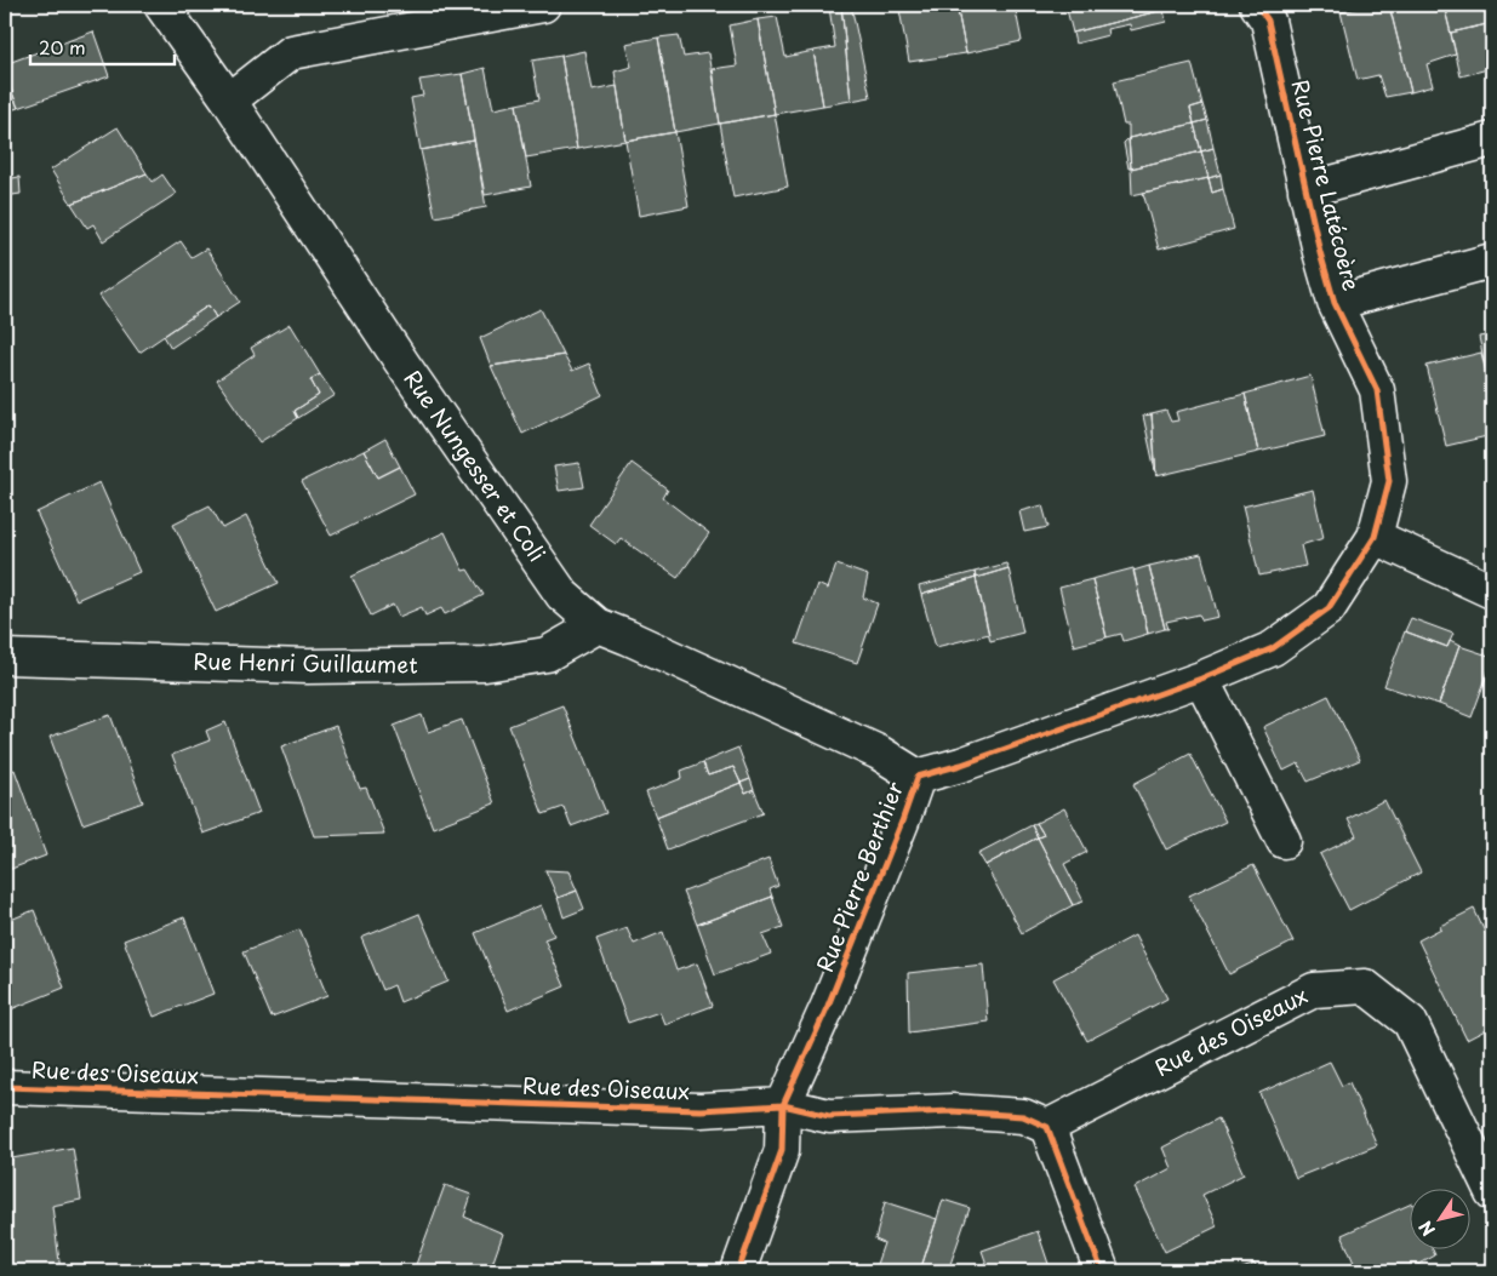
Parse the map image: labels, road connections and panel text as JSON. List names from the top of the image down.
{
  "streets": {
    "street": [
      "Rue Pierre Latécoère",
      "Rue Nungesser et Coli",
      "Rue Henri Guillaumet",
      "Rue Pierre Berthier",
      "Rue des Oiseaux"
    ]
  },
  "crossings": [
    ["Rue Pierre Latécoère", "Rue Pierre Berthier"],
    ["Rue Nungesser et Coli", "Rue Henri Guillaumet"],
    ["Rue Nungesser et Coli", "Rue Pierre Berthier"],
    ["Rue Pierre Berthier", "Rue des Oiseaux"]
  ],
  "scale_bar": "20 m",
  "north": "bottom left"
}
